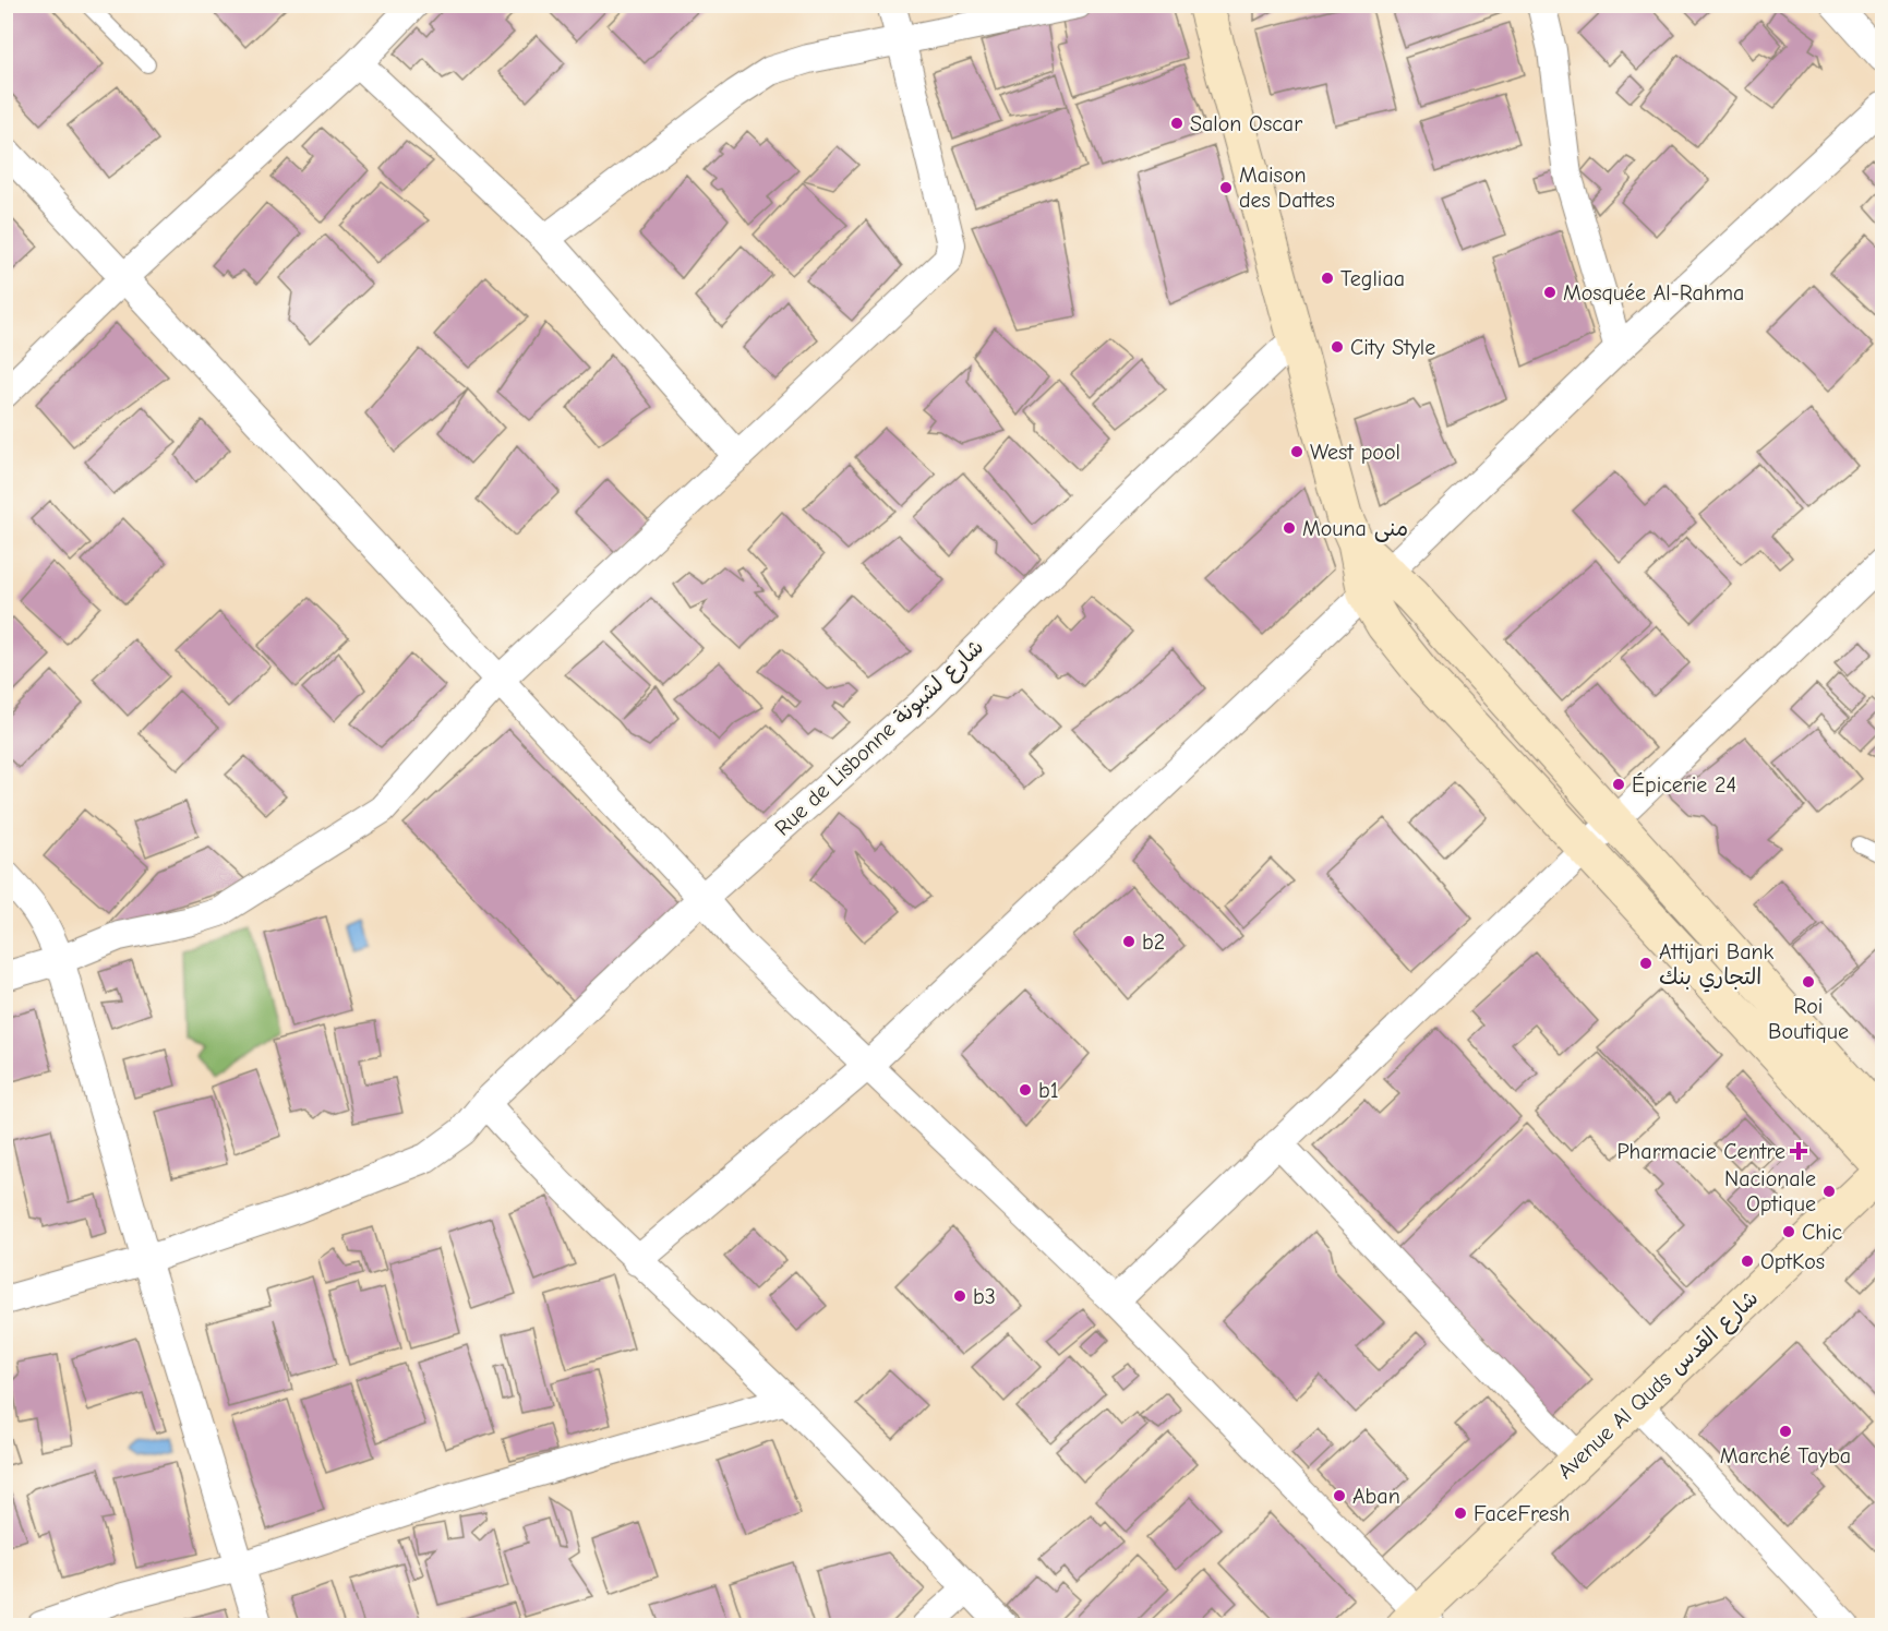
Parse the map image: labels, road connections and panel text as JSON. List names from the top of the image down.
{
  "streets": {
    "street": ["Rue de Lisbonne شارع لشبونة", "Avenue Al Quds شارع القدس"]
  },
  "places": {
    "other": [
      "Salon Oscar",
      "Maison des Dattes",
      "Tegliaa",
      "Mosquée Al-Rahma",
      "City Style",
      "West pool",
      "Mouna منى",
      "Épicerie 24",
      "b2",
      "Attijari Bank التجاري بنك",
      "Roi Boutique",
      "b1",
      "Nacionale Optique",
      "Chic",
      "OptKos",
      "b3",
      "Marché Tayba",
      "Aban",
      "FaceFresh"
    ],
    "health": ["Pharmacie Centre"]
  }
}
